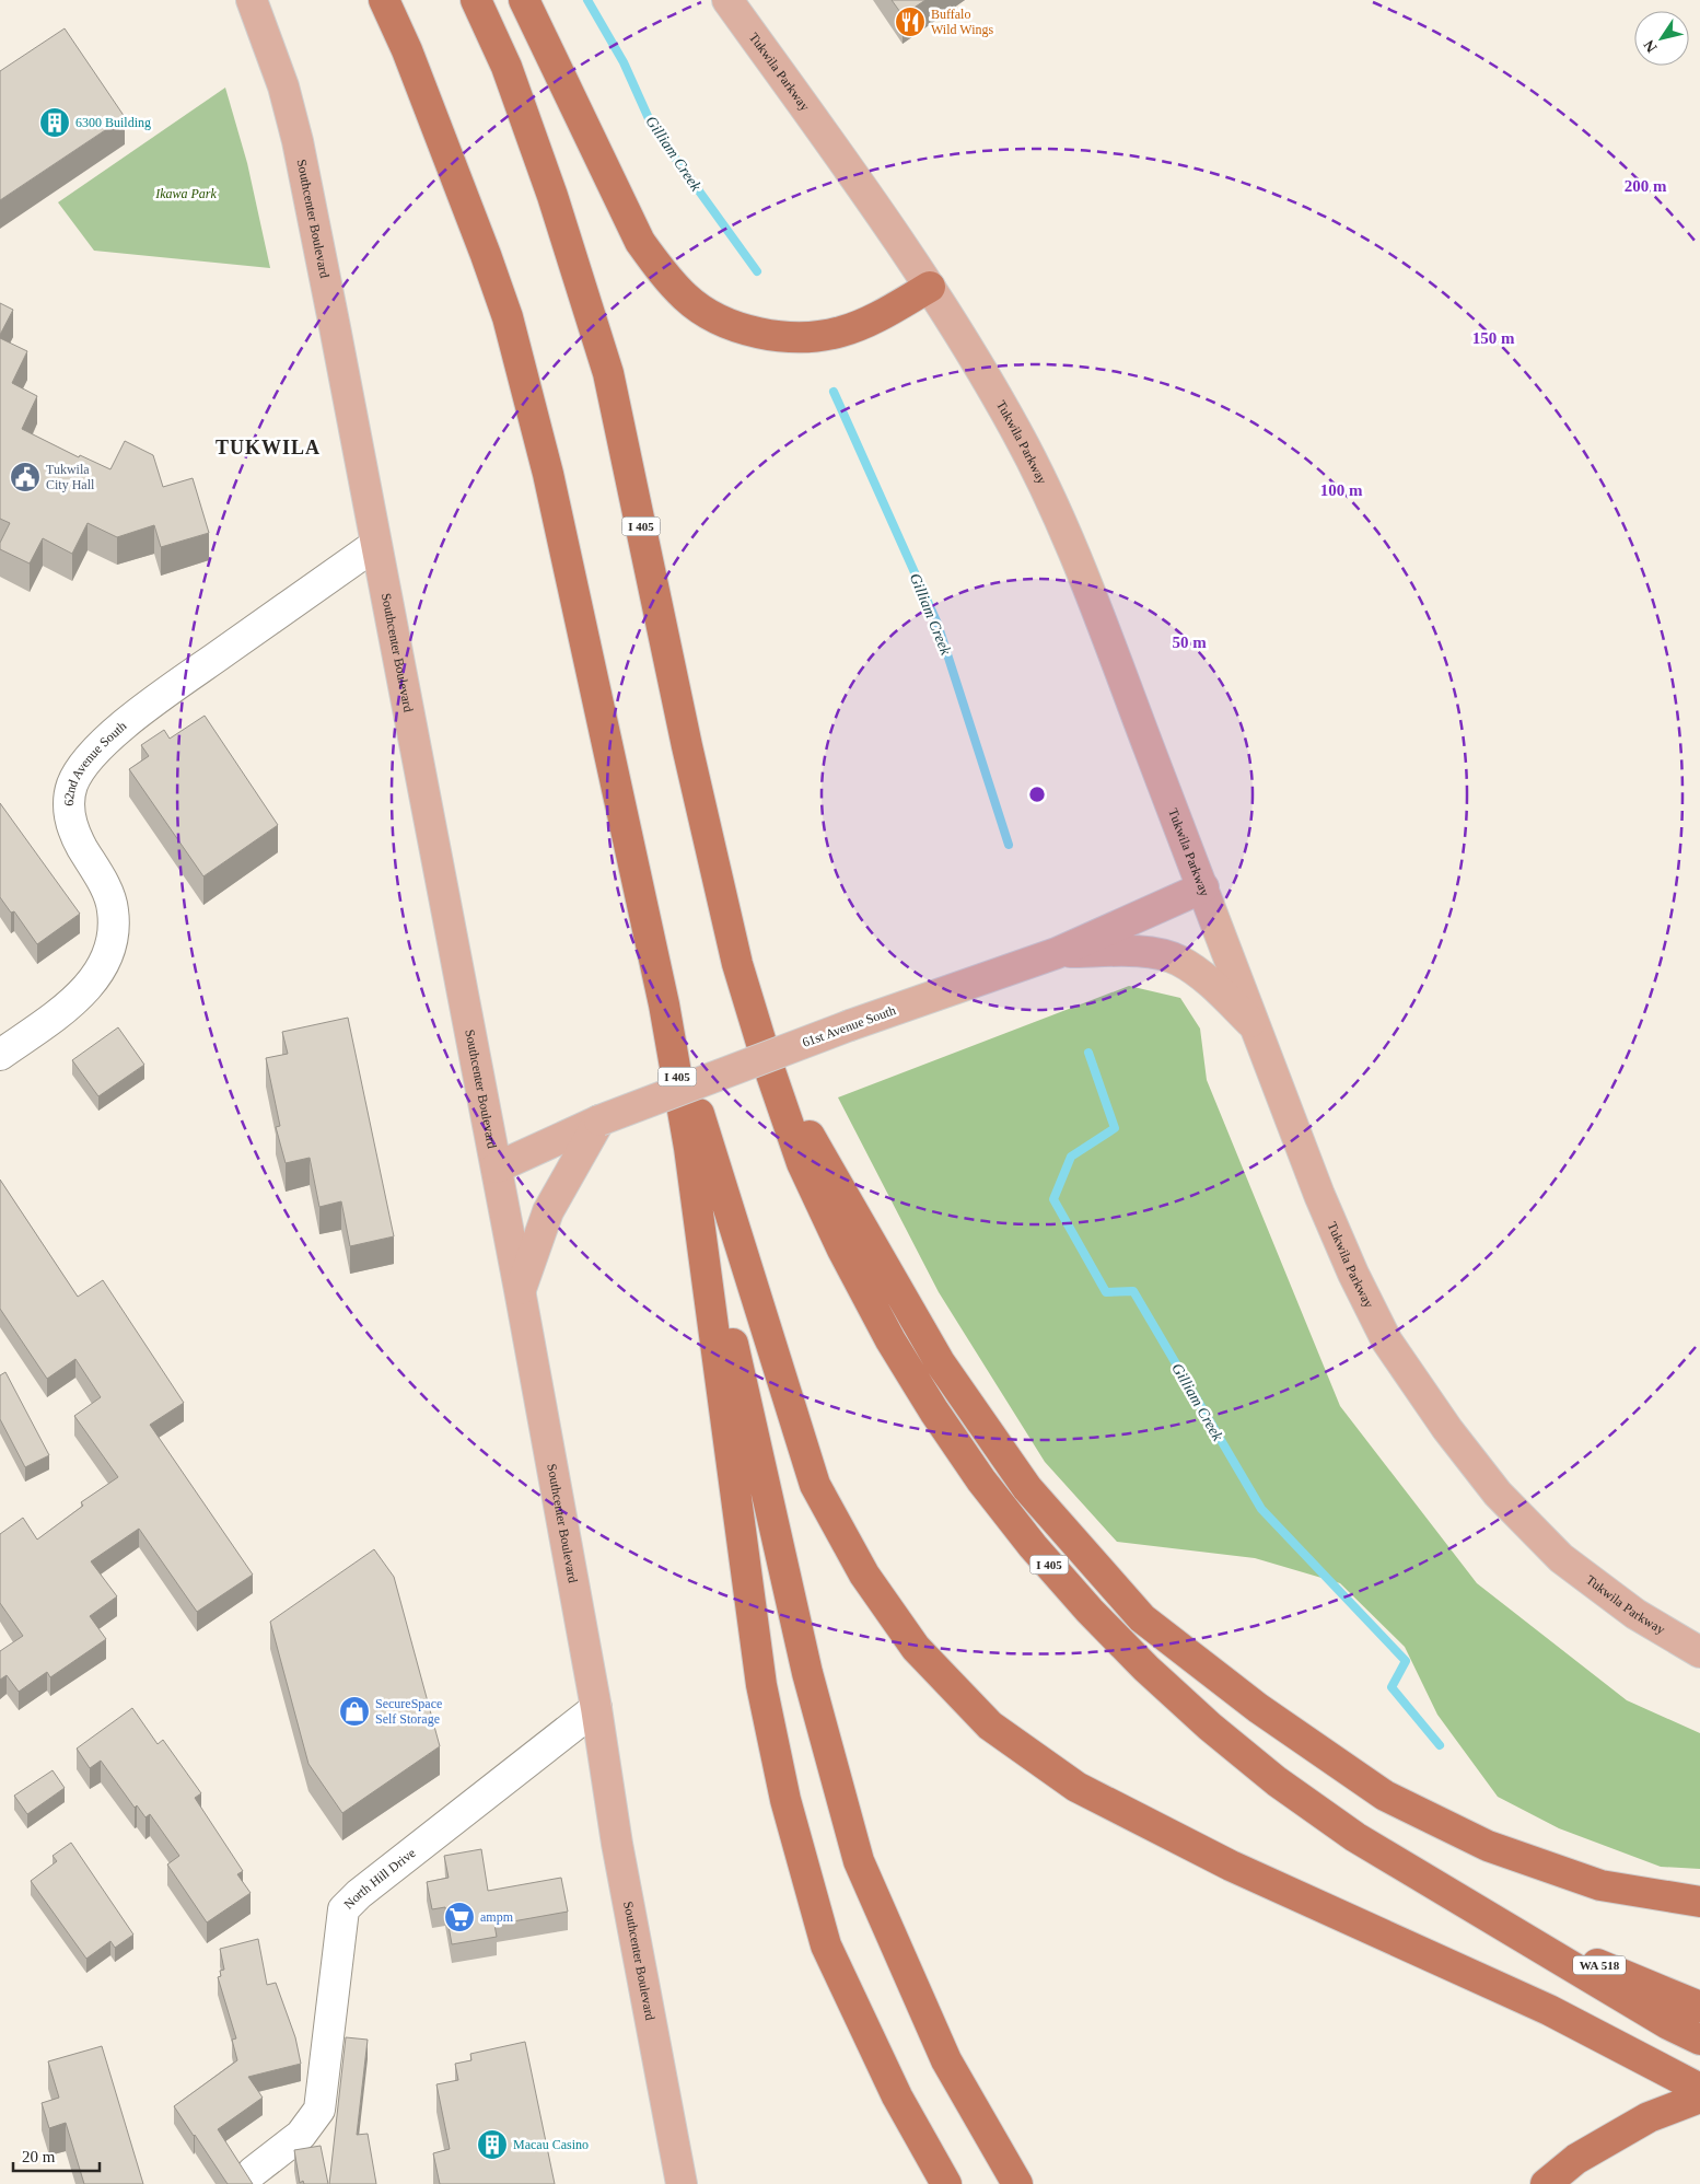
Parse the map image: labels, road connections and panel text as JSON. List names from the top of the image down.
{
  "streets": {
    "highway": ["I 405", "WA 518"],
    "main road": ["Tukwila Parkway", "Southcenter Boulevard", "61st Avenue South"],
    "street": ["62nd Avenue South", "North Hill Drive"]
  },
  "crossings": [
    ["Tukwila Parkway", "61st Avenue South"],
    ["Southcenter Boulevard", "62nd Avenue South"],
    ["Southcenter Boulevard", "61st Avenue South"],
    ["Southcenter Boulevard", "North Hill Drive"],
    ["I 405", "WA 518"]
  ],
  "districts": ["TUKWILA"],
  "water": ["Gilliam Creek"],
  "parks": ["Ikawa Park"],
  "places": {
    "restaurant": ["Buffalo Wild Wings"],
    "building": ["6300 Building", "Macau Casino"],
    "public building": ["Tukwila City Hall"],
    "shop": ["SecureSpace Self Storage"],
    "supermarket": ["ampm"]
  },
  "scale_bar": "20 m",
  "north": "bottom left",
  "rings": [
    "200 m",
    "150 m",
    "100 m",
    "50 m"
  ]
}
